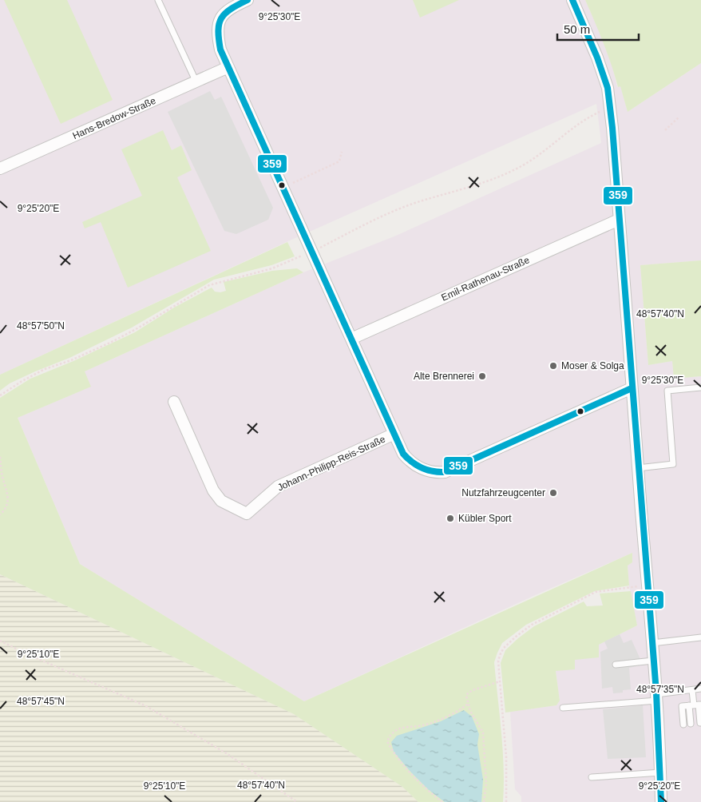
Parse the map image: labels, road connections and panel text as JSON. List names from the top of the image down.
{
  "streets": {
    "street": ["Hans-Bredow-Straße", "Emil-Rathenau-Straße", "Johann-Philipp-Reis-Straße"]
  },
  "places": [
    "Moser & Solga",
    "Alte Brennerei",
    "Nutzfahrzeugcenter",
    "Kübler Sport"
  ],
  "lines": ["transit line 359"],
  "scale_bar": "50 m",
  "coordinates": [
    "9°25'30\"E",
    "9°25'20\"E",
    "48°57'40\"N",
    "48°57'50\"N",
    "9°25'10\"E",
    "48°57'35\"N",
    "48°57'45\"N"
  ]
}
